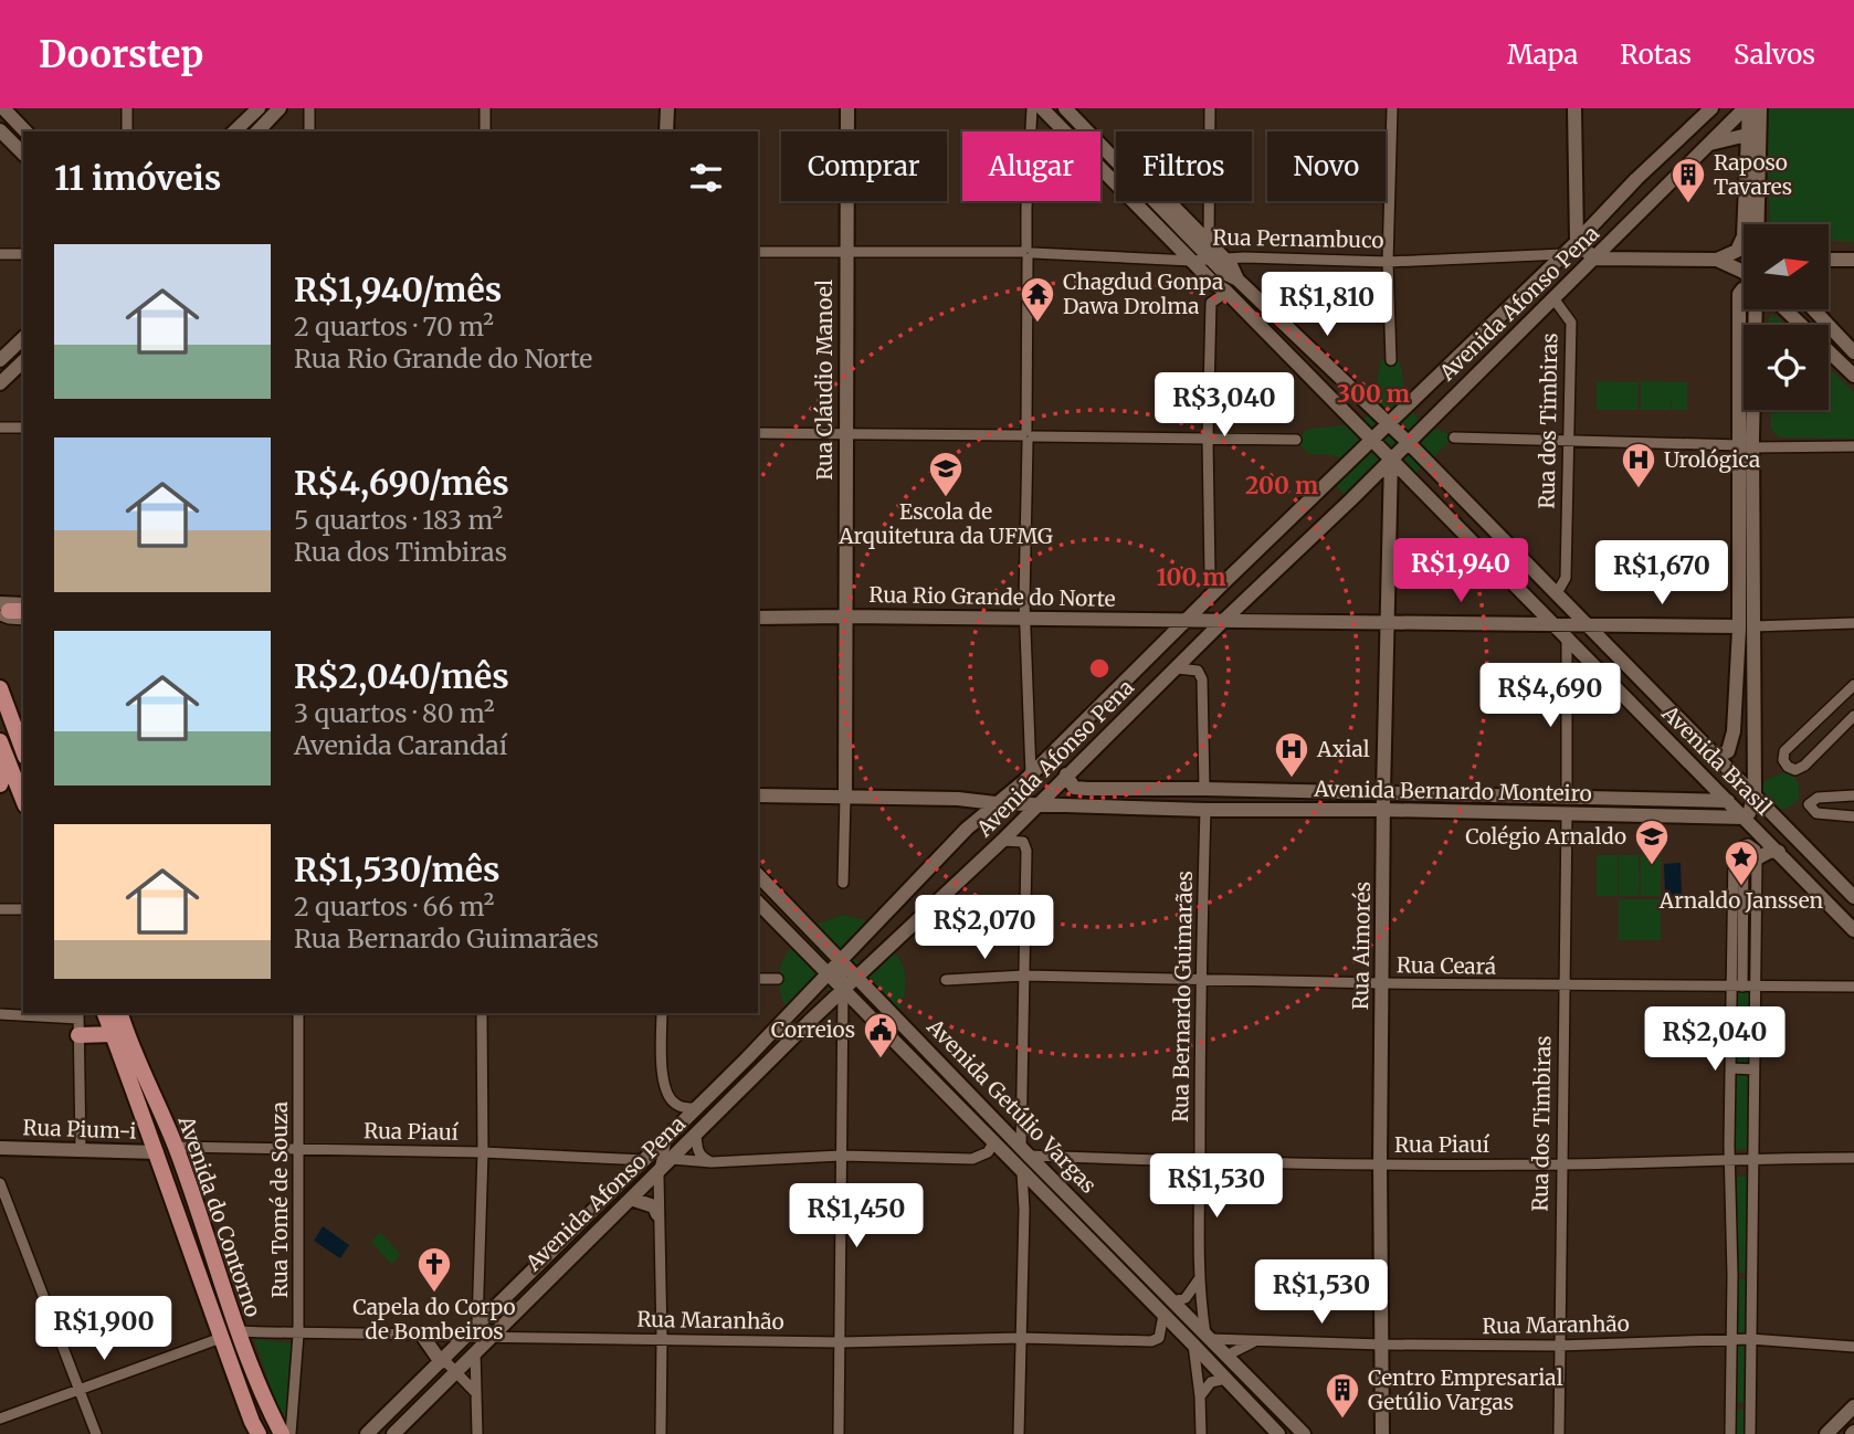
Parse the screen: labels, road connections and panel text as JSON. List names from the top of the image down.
{
  "streets": {
    "main road": [
      "Avenida Afonso Pena",
      "Rua Cláudio Manoel",
      "Rua Rio Grande do Norte",
      "Avenida Brasil",
      "Avenida Bernardo Monteiro",
      "Rua Aimorés",
      "Avenida Getúlio Vargas",
      "Rua Pium-i",
      "Avenida do Contorno"
    ],
    "street": [
      "Rua Pernambuco",
      "Rua dos Timbiras",
      "Rua Ceará",
      "Rua Bernardo Guimarães",
      "Rua Piauí",
      "Rua Tomé de Souza",
      "Rua Maranhão"
    ]
  },
  "crossings": [
    ["Rua Pernambuco", "Avenida Afonso Pena"],
    ["Rua Pernambuco", "Rua Cláudio Manoel"],
    ["Rua Pernambuco", "Avenida Brasil"],
    ["Avenida Afonso Pena", "Rua dos Timbiras"],
    ["Avenida Afonso Pena", "Rua Rio Grande do Norte"],
    ["Avenida Afonso Pena", "Avenida Brasil"],
    ["Avenida Afonso Pena", "Avenida Bernardo Monteiro"],
    ["Avenida Afonso Pena", "Rua Aimorés"],
    ["Avenida Afonso Pena", "Avenida Getúlio Vargas"],
    ["Avenida Afonso Pena", "Rua Piauí"],
    ["Avenida Afonso Pena", "Rua Maranhão"],
    ["Rua Cláudio Manoel", "Rua Rio Grande do Norte"],
    ["Rua Cláudio Manoel", "Avenida Bernardo Monteiro"],
    ["Rua dos Timbiras", "Avenida Brasil"],
    ["Rua dos Timbiras", "Avenida Bernardo Monteiro"],
    ["Rua dos Timbiras", "Rua Ceará"],
    ["Rua dos Timbiras", "Rua Piauí"],
    ["Rua dos Timbiras", "Rua Maranhão"],
    ["Rua Rio Grande do Norte", "Avenida Brasil"],
    ["Rua Rio Grande do Norte", "Rua Aimorés"],
    ["Avenida Brasil", "Avenida Bernardo Monteiro"],
    ["Avenida Brasil", "Rua Aimorés"],
    ["Avenida Bernardo Monteiro", "Rua Aimorés"],
    ["Avenida Bernardo Monteiro", "Rua Bernardo Guimarães"],
    ["Rua Aimorés", "Rua Ceará"],
    ["Rua Aimorés", "Rua Piauí"],
    ["Rua Aimorés", "Rua Maranhão"],
    ["Rua Ceará", "Rua Bernardo Guimarães"],
    ["Rua Bernardo Guimarães", "Avenida Getúlio Vargas"],
    ["Rua Bernardo Guimarães", "Rua Piauí"],
    ["Rua Bernardo Guimarães", "Rua Maranhão"],
    ["Avenida Getúlio Vargas", "Rua Piauí"],
    ["Avenida Getúlio Vargas", "Rua Maranhão"],
    ["Rua Pium-i", "Avenida do Contorno"],
    ["Rua Piauí", "Rua Tomé de Souza"],
    ["Rua Piauí", "Avenida do Contorno"],
    ["Rua Tomé de Souza", "Rua Maranhão"],
    ["Avenida do Contorno", "Rua Maranhão"]
  ],
  "places": {
    "building": ["Raposo Tavares", "Centro Empresarial Getúlio Vargas"],
    "temple": ["Chagdud Gonpa Dawa Drolma"],
    "hospital": ["Urológica", "Axial"],
    "school or university": ["Escola de Arquitetura da UFMG", "Colégio Arnaldo"],
    "place": ["Arnaldo Janssen"],
    "public building": ["Correios"],
    "church": ["Capela do Corpo de Bombeiros"]
  },
  "north": "right",
  "page": {
    "header": "Doorstep",
    "nav": ["Mapa", "Rotas", "Salvos"],
    "chip": [
      "Comprar",
      "Alugar",
      "Filtros",
      "Novo"
    ],
    "heading": "11 imóveis",
    "list": [
      {
        "name": "R$1,940/mês",
        "note": "2 quartos · 70 m² · Rua Rio Grande do Norte"
      },
      {
        "name": "R$4,690/mês",
        "note": "5 quartos · 183 m² · Rua dos Timbiras"
      },
      {
        "name": "R$2,040/mês",
        "note": "3 quartos · 80 m² · Avenida Carandaí"
      },
      {
        "name": "R$1,530/mês",
        "note": "2 quartos · 66 m² · Rua Bernardo Guimarães"
      }
    ],
    "price": [
      "R$1,810",
      "R$3,040",
      "R$1,940",
      "R$1,670",
      "R$4,690",
      "R$2,070",
      "R$2,040",
      "R$1,530",
      "R$1,450",
      "R$1,530",
      "R$1,900"
    ]
  },
  "rings": ["300 m", "200 m", "100 m"]
}
